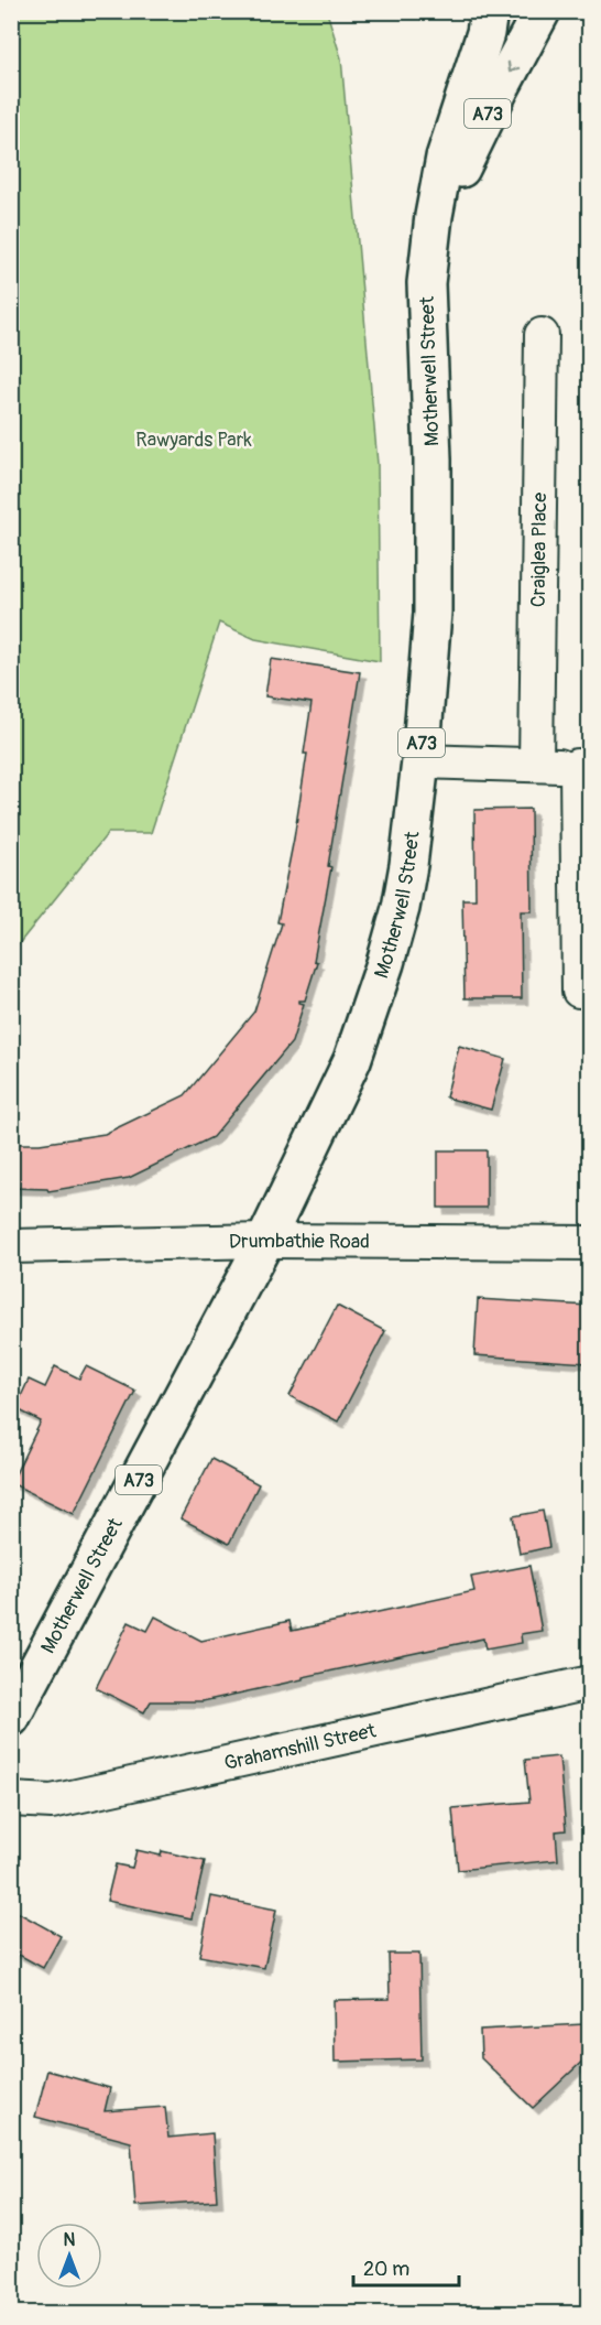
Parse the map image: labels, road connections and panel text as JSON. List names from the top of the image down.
{
  "streets": {
    "main road": ["A73", "Motherwell Street"],
    "street": ["Craiglea Place", "Drumbathie Road", "Grahamshill Street"]
  },
  "crossings": [
    ["A73", "Motherwell Street"],
    ["Motherwell Street", "Drumbathie Road"]
  ],
  "parks": ["Rawyards Park"],
  "scale_bar": "20 m",
  "north": "top"
}
